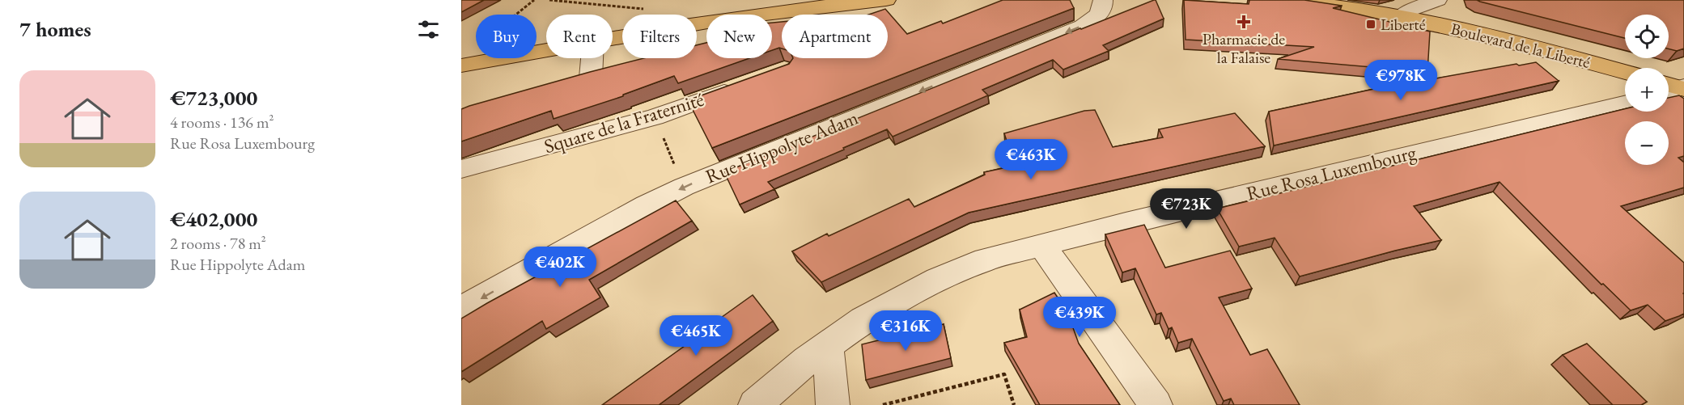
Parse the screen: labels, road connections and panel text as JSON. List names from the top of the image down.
{
  "streets": {
    "main road": ["Boulevard de la Liberté"],
    "street": ["Square de la Fraternité", "Rue Hippolyte Adam", "Rue Rosa Luxembourg"]
  },
  "one_way": ["Rue Hippolyte Adam"],
  "places": {
    "health": ["Pharmacie de la Falaise"],
    "transit": ["Liberté"]
  },
  "page": {
    "heading": "7 homes",
    "map_buttons": ["+", "−"],
    "chip": [
      "Buy",
      "Rent",
      "Filters",
      "New",
      "Apartment"
    ],
    "list": [
      {
        "name": "€723,000",
        "note": "4 rooms · 136 m² · Rue Rosa Luxembourg"
      },
      {
        "name": "€402,000",
        "note": "2 rooms · 78 m² · Rue Hippolyte Adam"
      }
    ],
    "price": [
      "€978K",
      "€463K",
      "€723K",
      "€402K",
      "€439K",
      "€316K",
      "€465K"
    ]
  }
}
